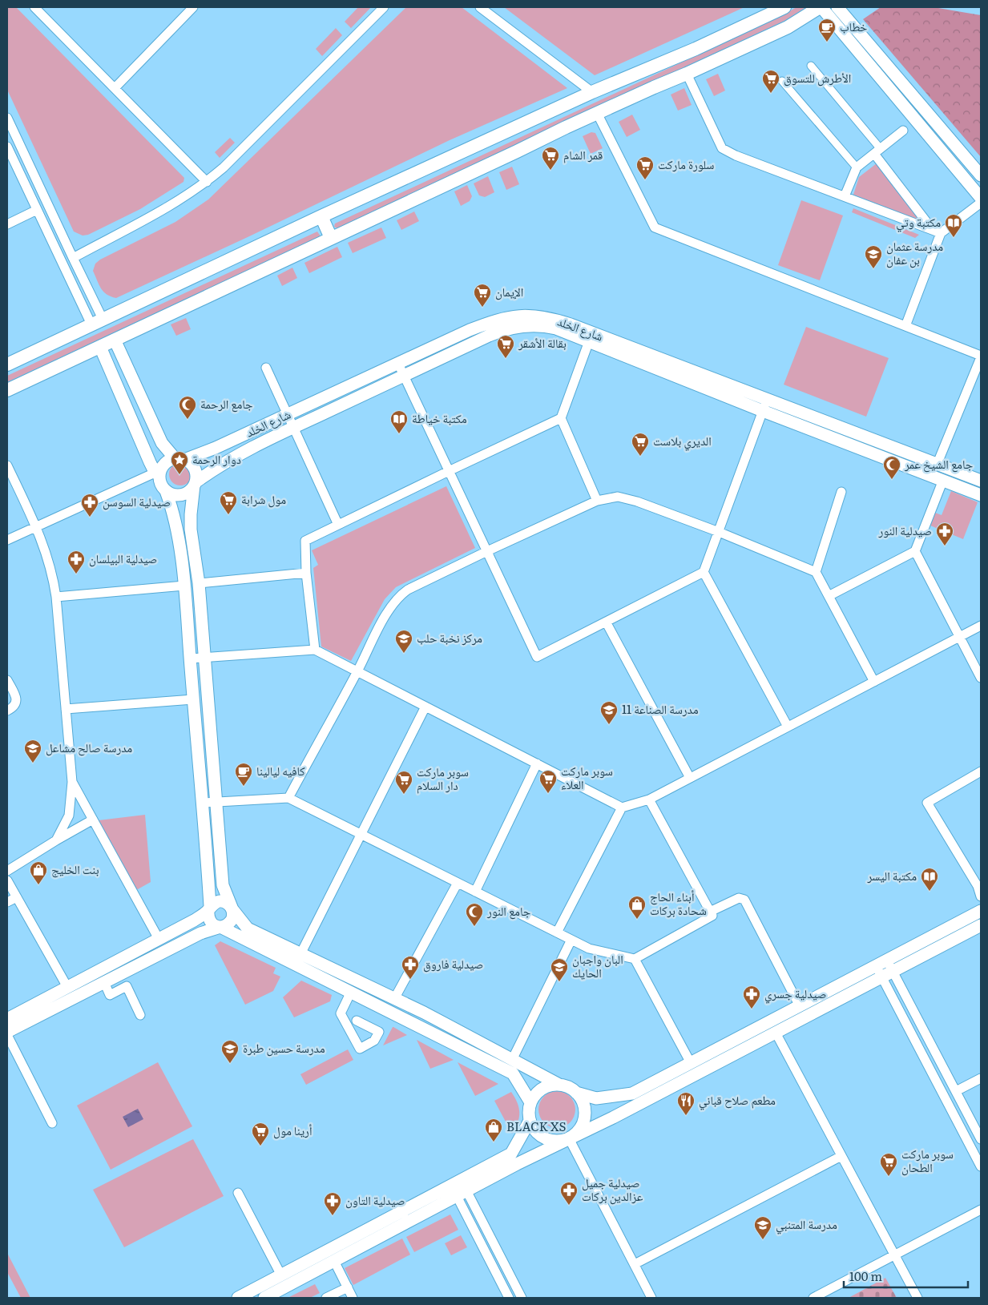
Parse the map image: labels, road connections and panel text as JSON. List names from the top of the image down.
{
  "streets": {
    "street": ["شارع الخلد"]
  },
  "places": {
    "cafe": ["خطاب", "كافيه ليالينا"],
    "supermarket": [
      "الأطرش للتسوق",
      "قمر الشام",
      "سلورة ماركت",
      "الإيمان",
      "بقالة الأشقر",
      "الديري بلاست",
      "مول شرابة",
      "سوبر ماركت العلاء",
      "سوبر ماركت دار السلام",
      "أرينا مول",
      "سوبر ماركت الطحان"
    ],
    "library": ["مكتبة وتي", "مكتبة خياطة", "مكتبة اليسر"],
    "school or university": [
      "مدرسة عثمان بن عفان",
      "مركز نخبة حلب",
      "مدرسة الصناعة 11",
      "مدرسة صالح مشاعل",
      "البان واجبان الحايك",
      "مدرسة حسين طبرة",
      "مدرسة المتنبي"
    ],
    "mosque": ["جامع الرحمة", "جامع الشيخ عمر", "جامع النور"],
    "place": ["دوار الرحمة"],
    "pharmacy": [
      "صيدلية السوسن",
      "صيدلية النور",
      "صيدلية البيلسان",
      "صيدلية فاروق",
      "صيدلية جسري",
      "صيدلية جميل عزالدين بركات",
      "صيدلية التاون"
    ],
    "shop": ["بنت الخليج", "أبناء الحاج شحادة بركات", "BLACK XS"],
    "restaurant": ["مطعم صلاح قباني"]
  },
  "scale_bar": "100 m"
}
